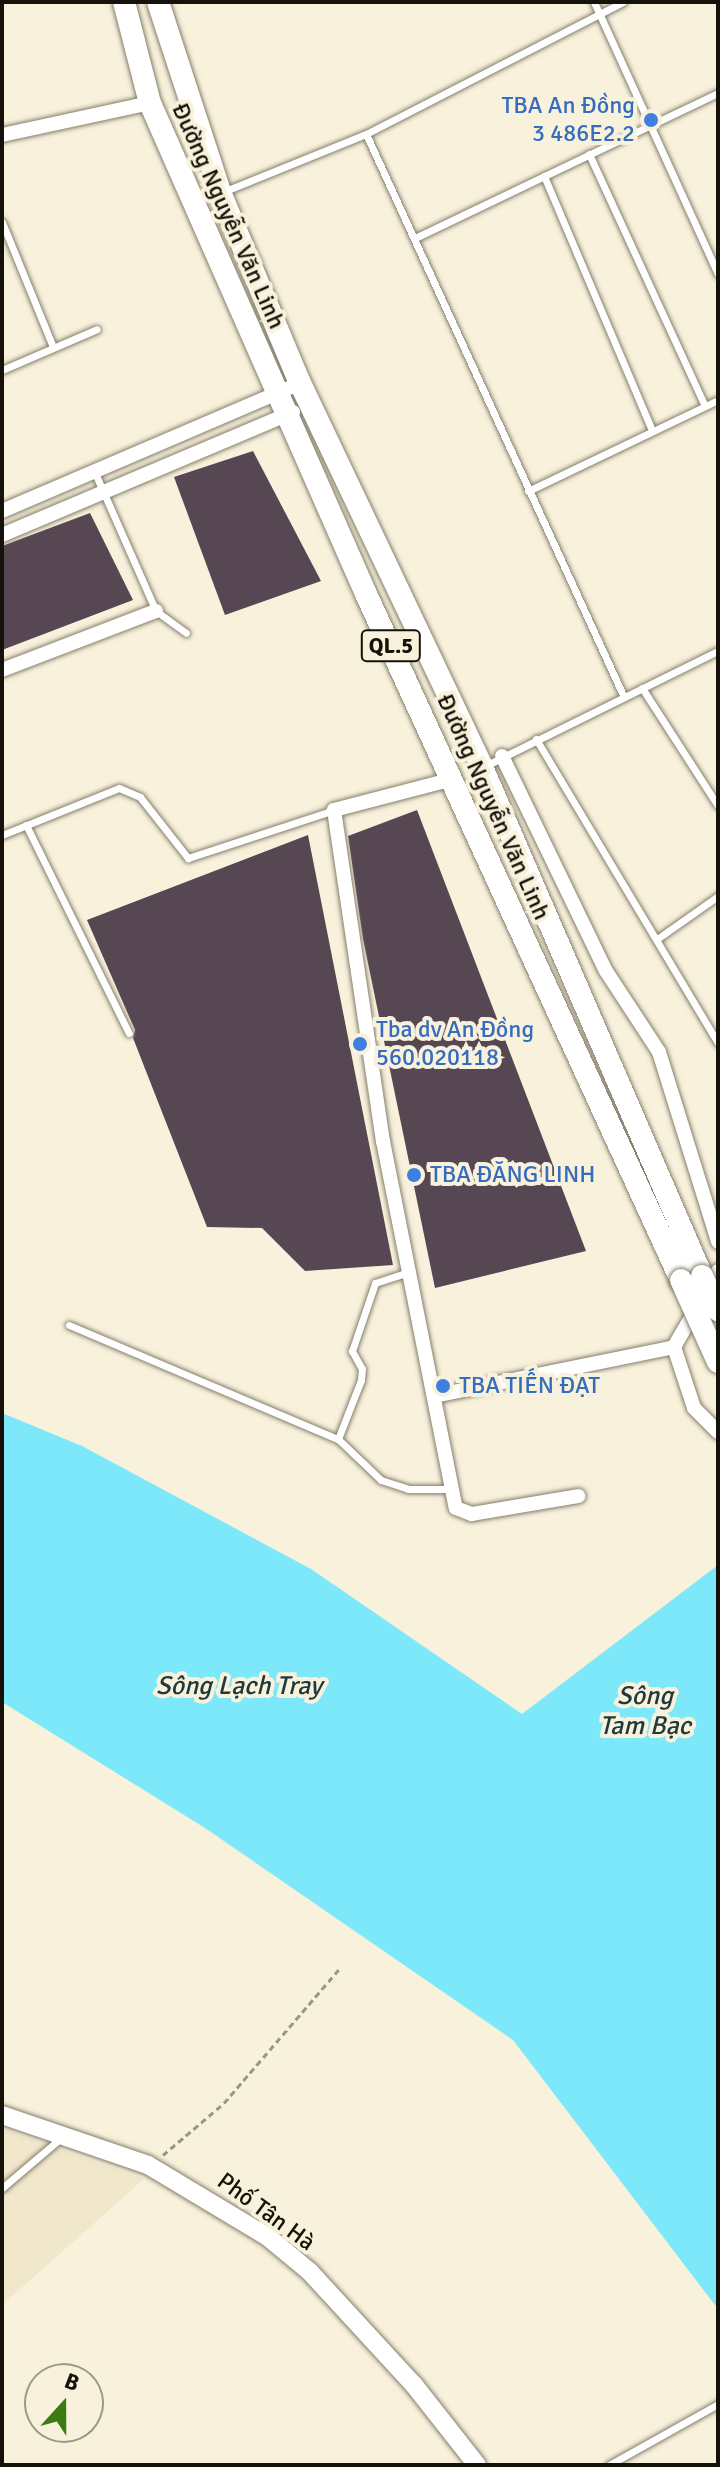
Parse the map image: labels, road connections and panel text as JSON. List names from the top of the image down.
{
  "streets": {
    "highway": ["Đường Nguyễn Văn Linh", "QL.5"],
    "street": ["Phố Tân Hà"]
  },
  "water": ["Sông Lạch Tray", "Sông Tam Bạc"],
  "places": [
    "TBA An Đồng 3 486E2.2",
    "Tba dv An Đồng 560.020118",
    "TBA ĐĂNG LINH",
    "TBA TIẾN ĐẠT"
  ],
  "north": "top"
}
